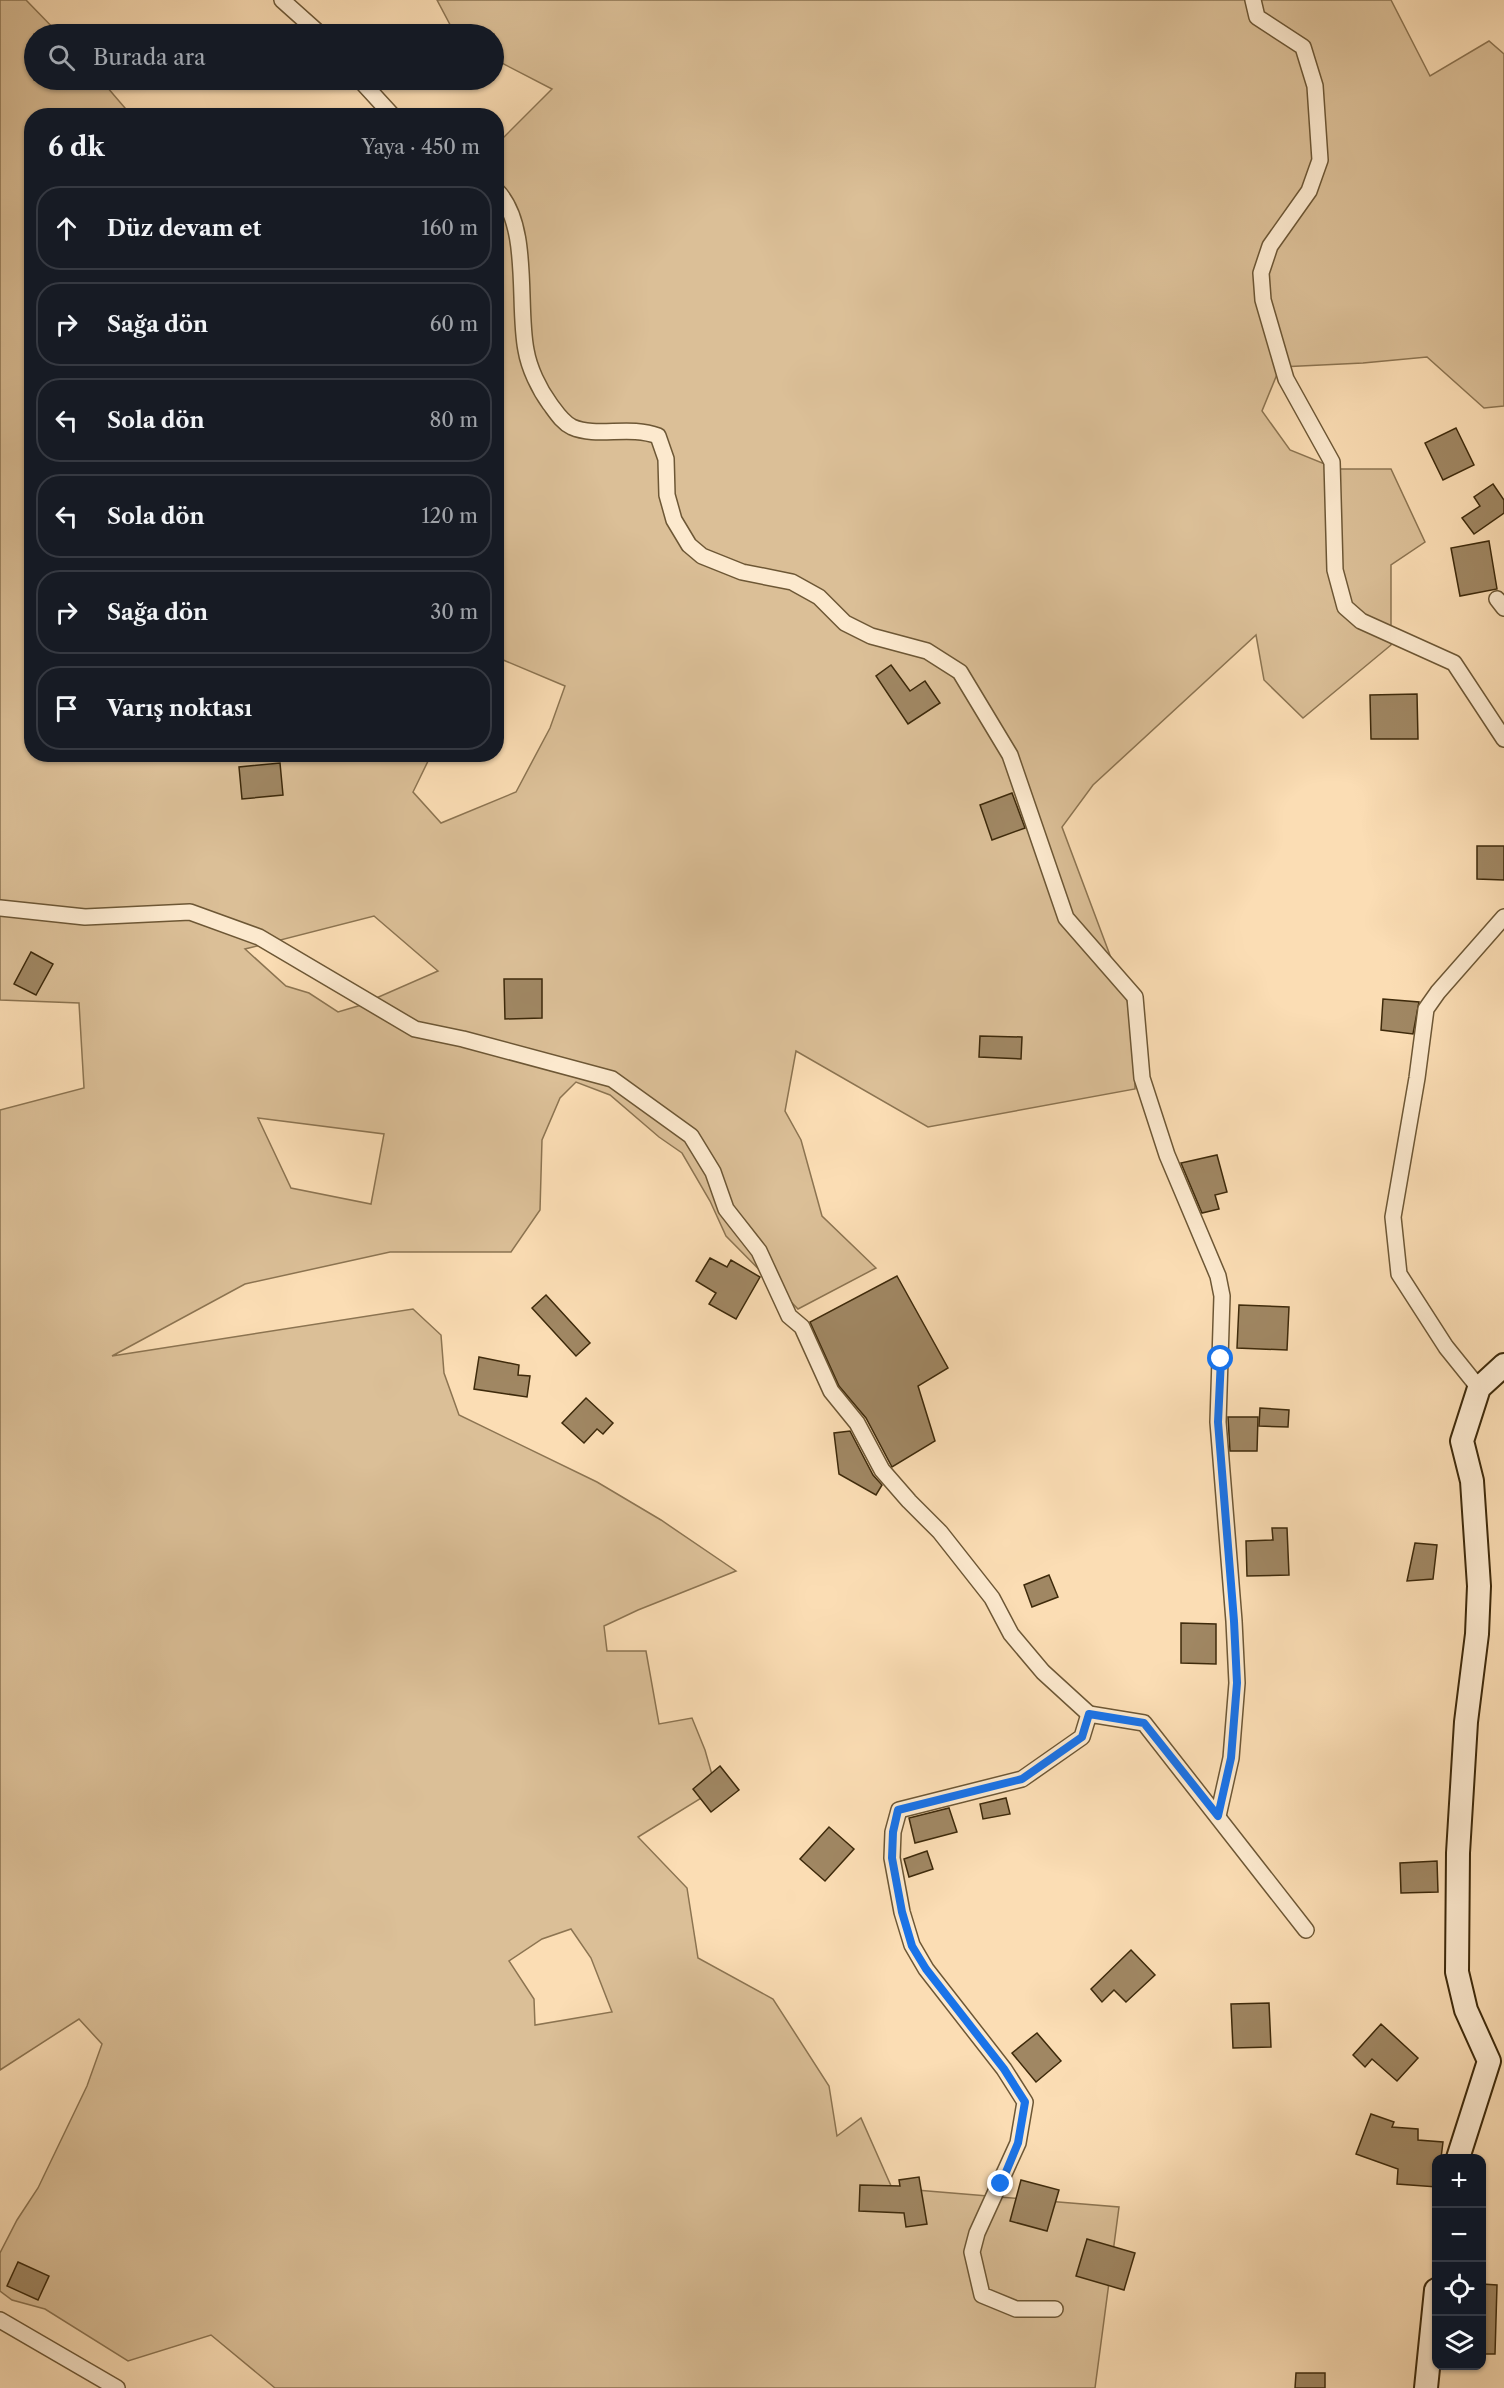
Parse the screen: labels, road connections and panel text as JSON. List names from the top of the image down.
{
  "page": {
    "search": "Burada ara",
    "heading": ["6 dk", "Yaya · 450 m"],
    "list": [
      ["Düz devam et", "160 m"],
      ["Sağa dön", "60 m"],
      ["Sola dön", "80 m"],
      ["Sola dön", "120 m"],
      ["Sağa dön", "30 m"],
      "Varış noktası"
    ],
    "map_buttons": ["+", "−"]
  }
}
